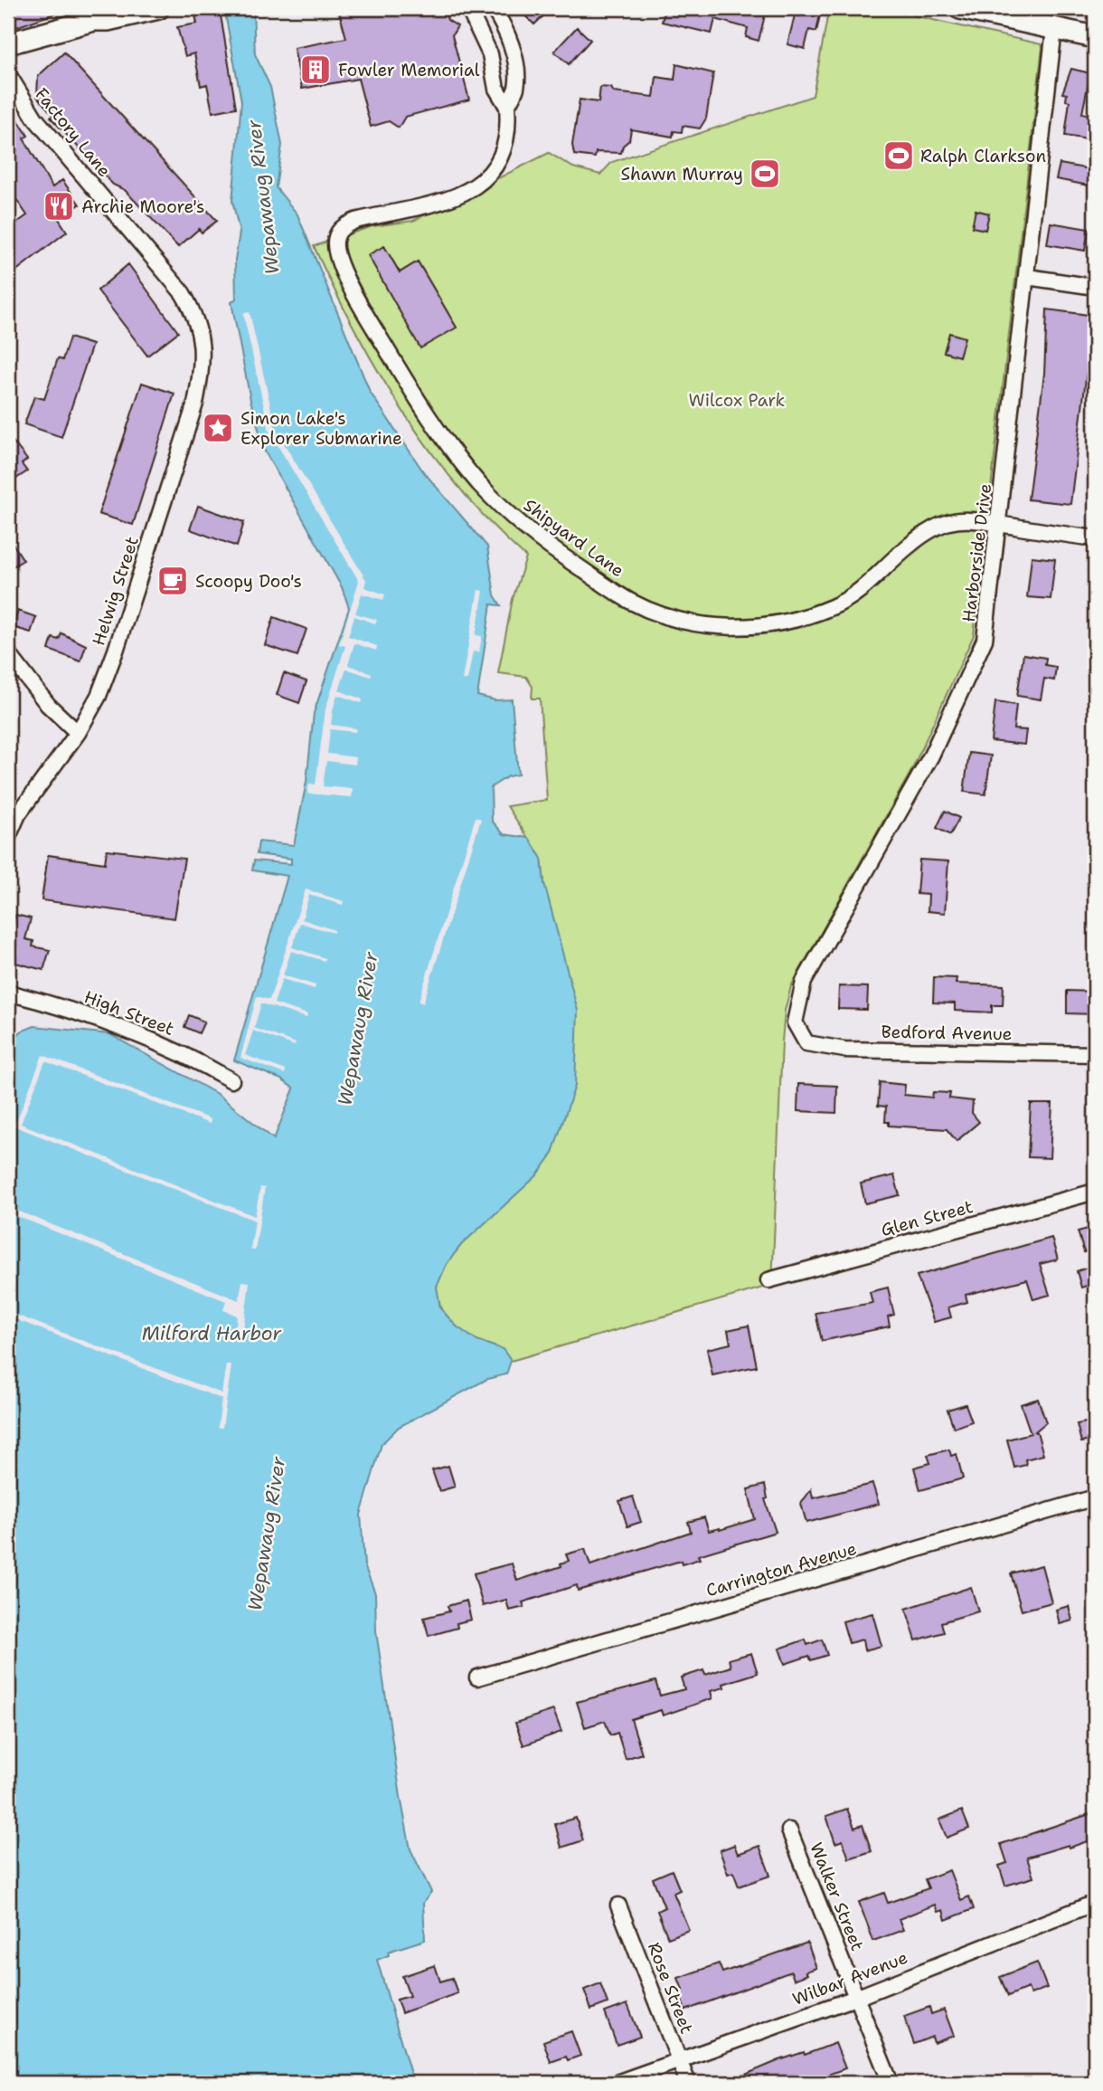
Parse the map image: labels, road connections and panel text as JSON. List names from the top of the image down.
{
  "streets": {
    "street": [
      "Factory Lane",
      "Shipyard Lane",
      "Harborside Drive",
      "Helwig Street",
      "High Street",
      "Bedford Avenue",
      "Glen Street",
      "Carrington Avenue",
      "Walker Street",
      "Wilbar Avenue",
      "Rose Street"
    ]
  },
  "crossings": [
    ["Factory Lane", "Helwig Street"],
    ["Shipyard Lane", "Harborside Drive"],
    ["Harborside Drive", "Bedford Avenue"],
    ["Walker Street", "Wilbar Avenue"],
    ["Wilbar Avenue", "Rose Street"]
  ],
  "water": ["Wepawaug River", "Milford Harbor"],
  "parks": ["Wilcox Park"],
  "places": {
    "building": ["Fowler Memorial"],
    "sports": ["Ralph Clarkson", "Shawn Murray"],
    "restaurant": ["Archie Moore's"],
    "place": ["Simon Lake's Explorer Submarine"],
    "cafe": ["Scoopy Doo's"]
  }
}
